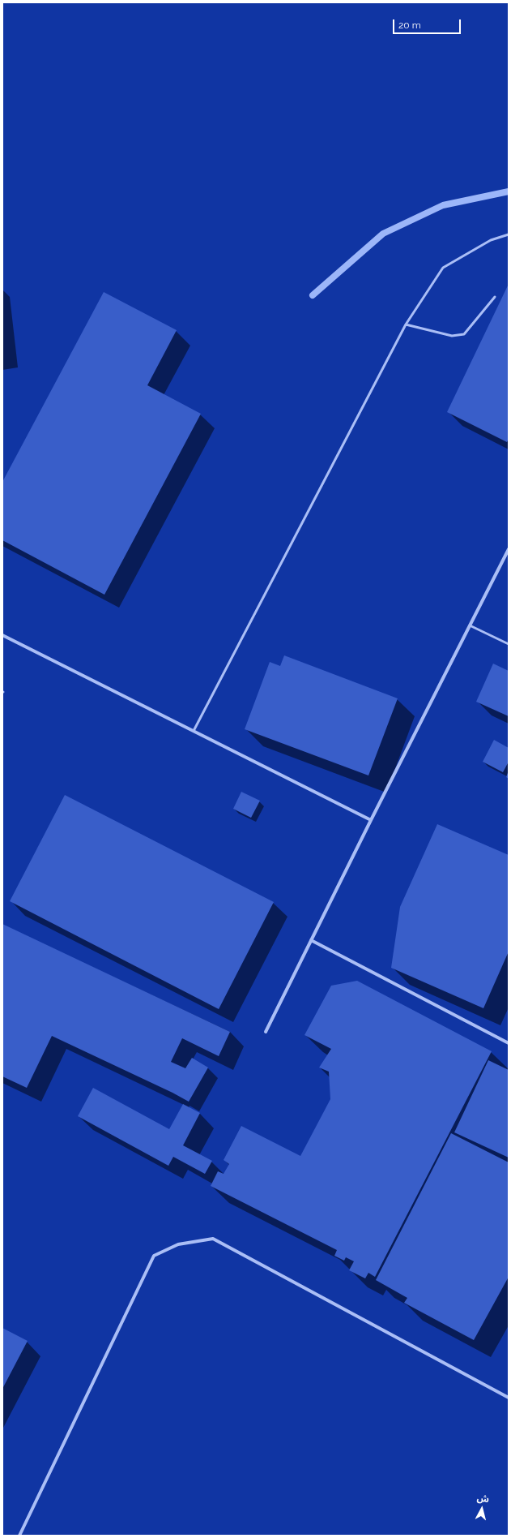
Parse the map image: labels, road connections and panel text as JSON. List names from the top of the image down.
{
  "scale_bar": "20 m",
  "north": "top"
}
